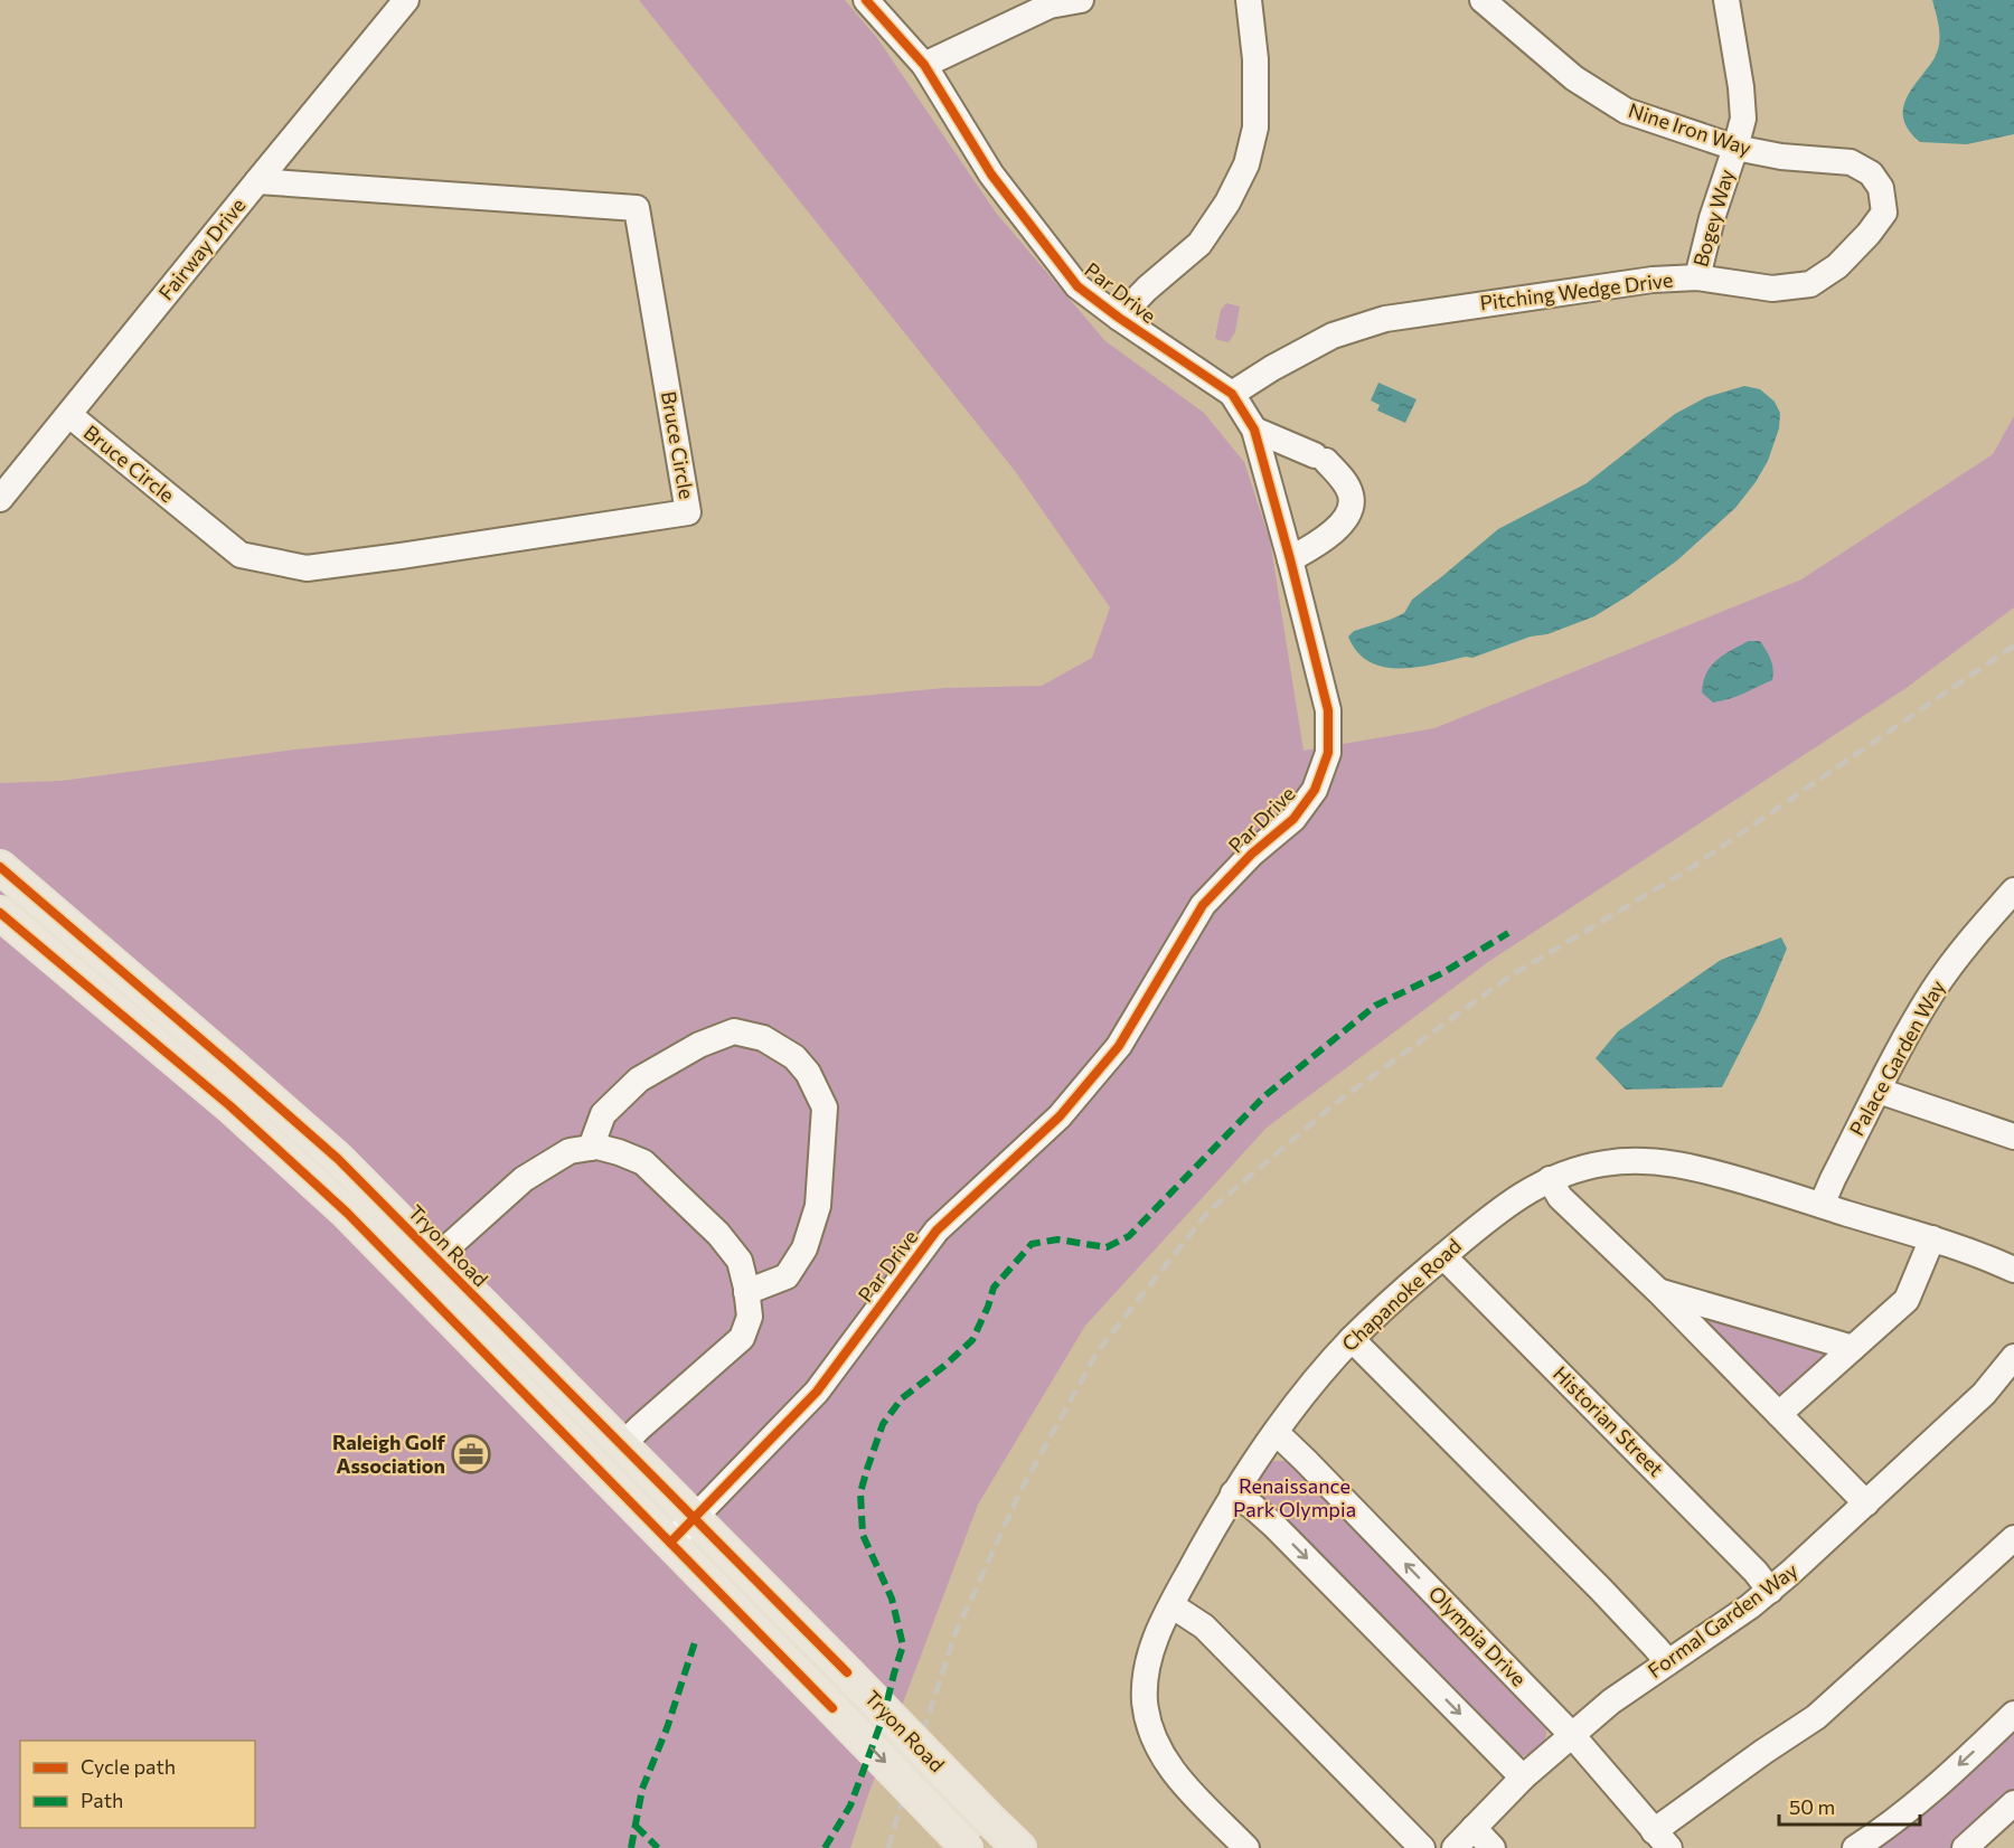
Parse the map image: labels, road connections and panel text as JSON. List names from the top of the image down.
{
  "streets": {
    "main road": ["Tryon Road"],
    "street": [
      "Nine Iron Way",
      "Bogey Way",
      "Fairway Drive",
      "Pitching Wedge Drive",
      "Par Drive",
      "Bruce Circle",
      "Palace Garden Way",
      "Chapanoke Road",
      "Historian Street",
      "Formal Garden Way",
      "Olympia Drive"
    ]
  },
  "crossings": [
    ["Nine Iron Way", "Bogey Way"],
    ["Nine Iron Way", "Pitching Wedge Drive"],
    ["Bogey Way", "Pitching Wedge Drive"],
    ["Fairway Drive", "Bruce Circle"],
    ["Pitching Wedge Drive", "Par Drive"],
    ["Par Drive", "Tryon Road"],
    ["Palace Garden Way", "Chapanoke Road"],
    ["Chapanoke Road", "Historian Street"],
    ["Chapanoke Road", "Olympia Drive"],
    ["Historian Street", "Formal Garden Way"],
    ["Formal Garden Way", "Olympia Drive"]
  ],
  "parks": ["Renaissance Park Olympia"],
  "places": {
    "office": ["Raleigh Golf Association"]
  },
  "legend": ["Cycle path", "Path"],
  "scale_bar": "50 m"
}
